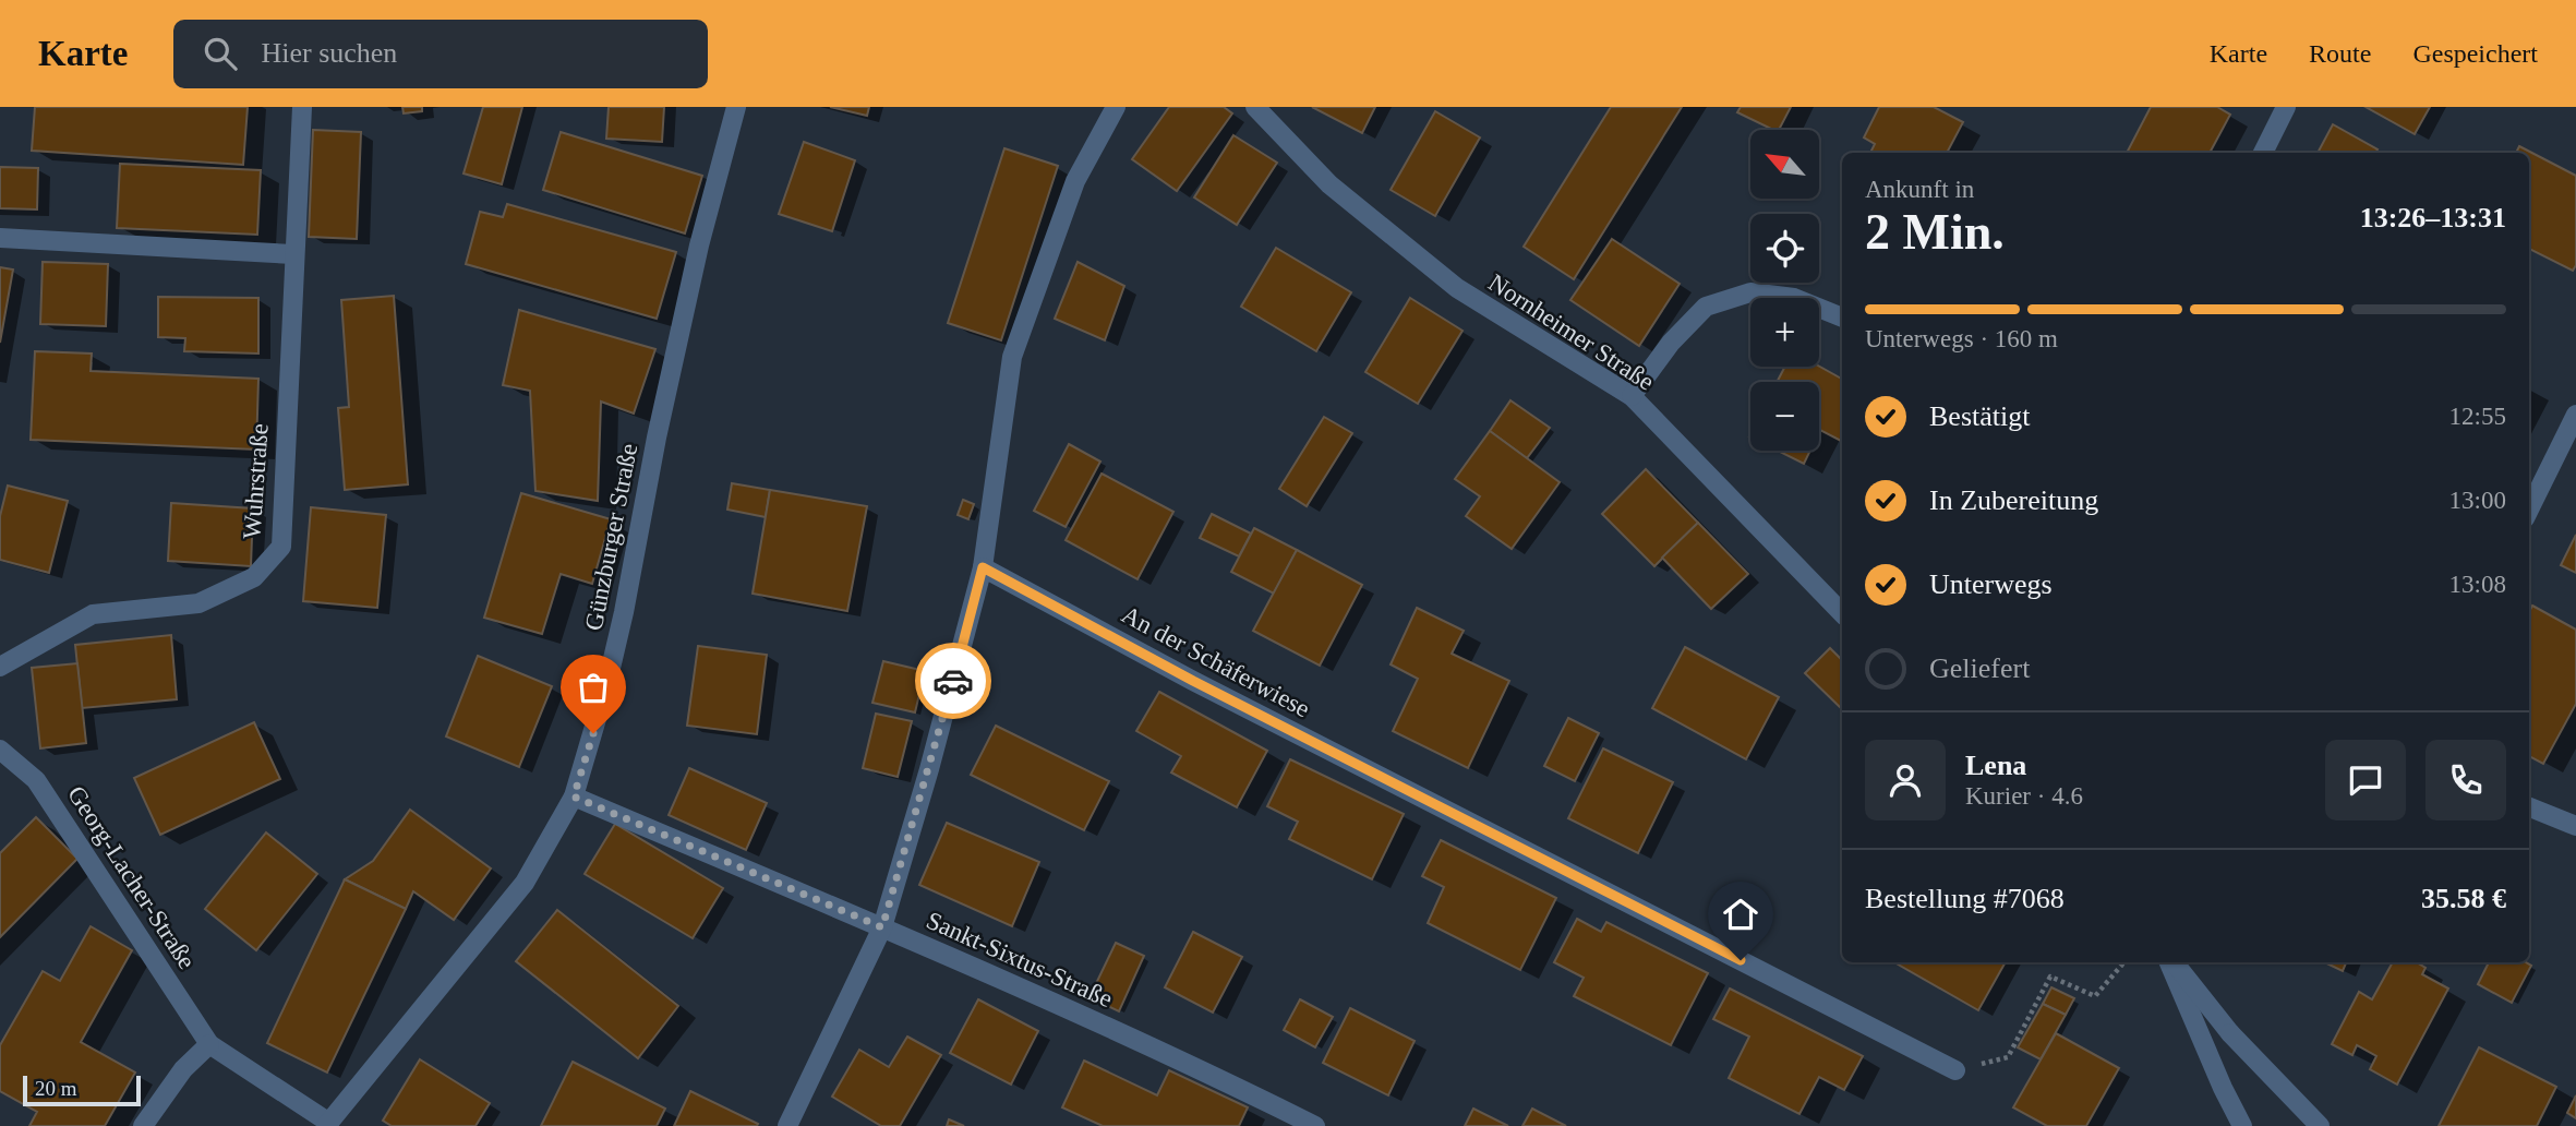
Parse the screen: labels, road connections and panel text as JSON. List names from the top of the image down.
{
  "streets": {
    "street": [
      "Nornheimer Straße",
      "Wuhrstraße",
      "Günzburger Straße",
      "An der Schäferwiese",
      "Georg-Lacher-Straße",
      "Sankt-Sixtus-Straße"
    ]
  },
  "crossings": [
    ["Günzburger Straße", "Georg-Lacher-Straße"],
    ["Günzburger Straße", "Sankt-Sixtus-Straße"]
  ],
  "scale_bar": "20 m",
  "north": "top left",
  "page": {
    "header": "Karte",
    "search": "Hier suchen",
    "nav": ["Karte", "Route", "Gespeichert"],
    "map_buttons": ["+", "−"],
    "heading": ["2 Min.", "Ankunft in", "13:26–13:31"],
    "panel": [
      "Lena",
      "Kurier · 4.6",
      "Bestellung #7068",
      "35.58 €"
    ],
    "bar": "Unterwegs · 160 m",
    "list": [
      ["Bestätigt", "12:55"],
      ["In Zubereitung", "13:00"],
      ["Unterwegs", "13:08"],
      "Geliefert"
    ],
    "scale": "20 m"
  }
}
